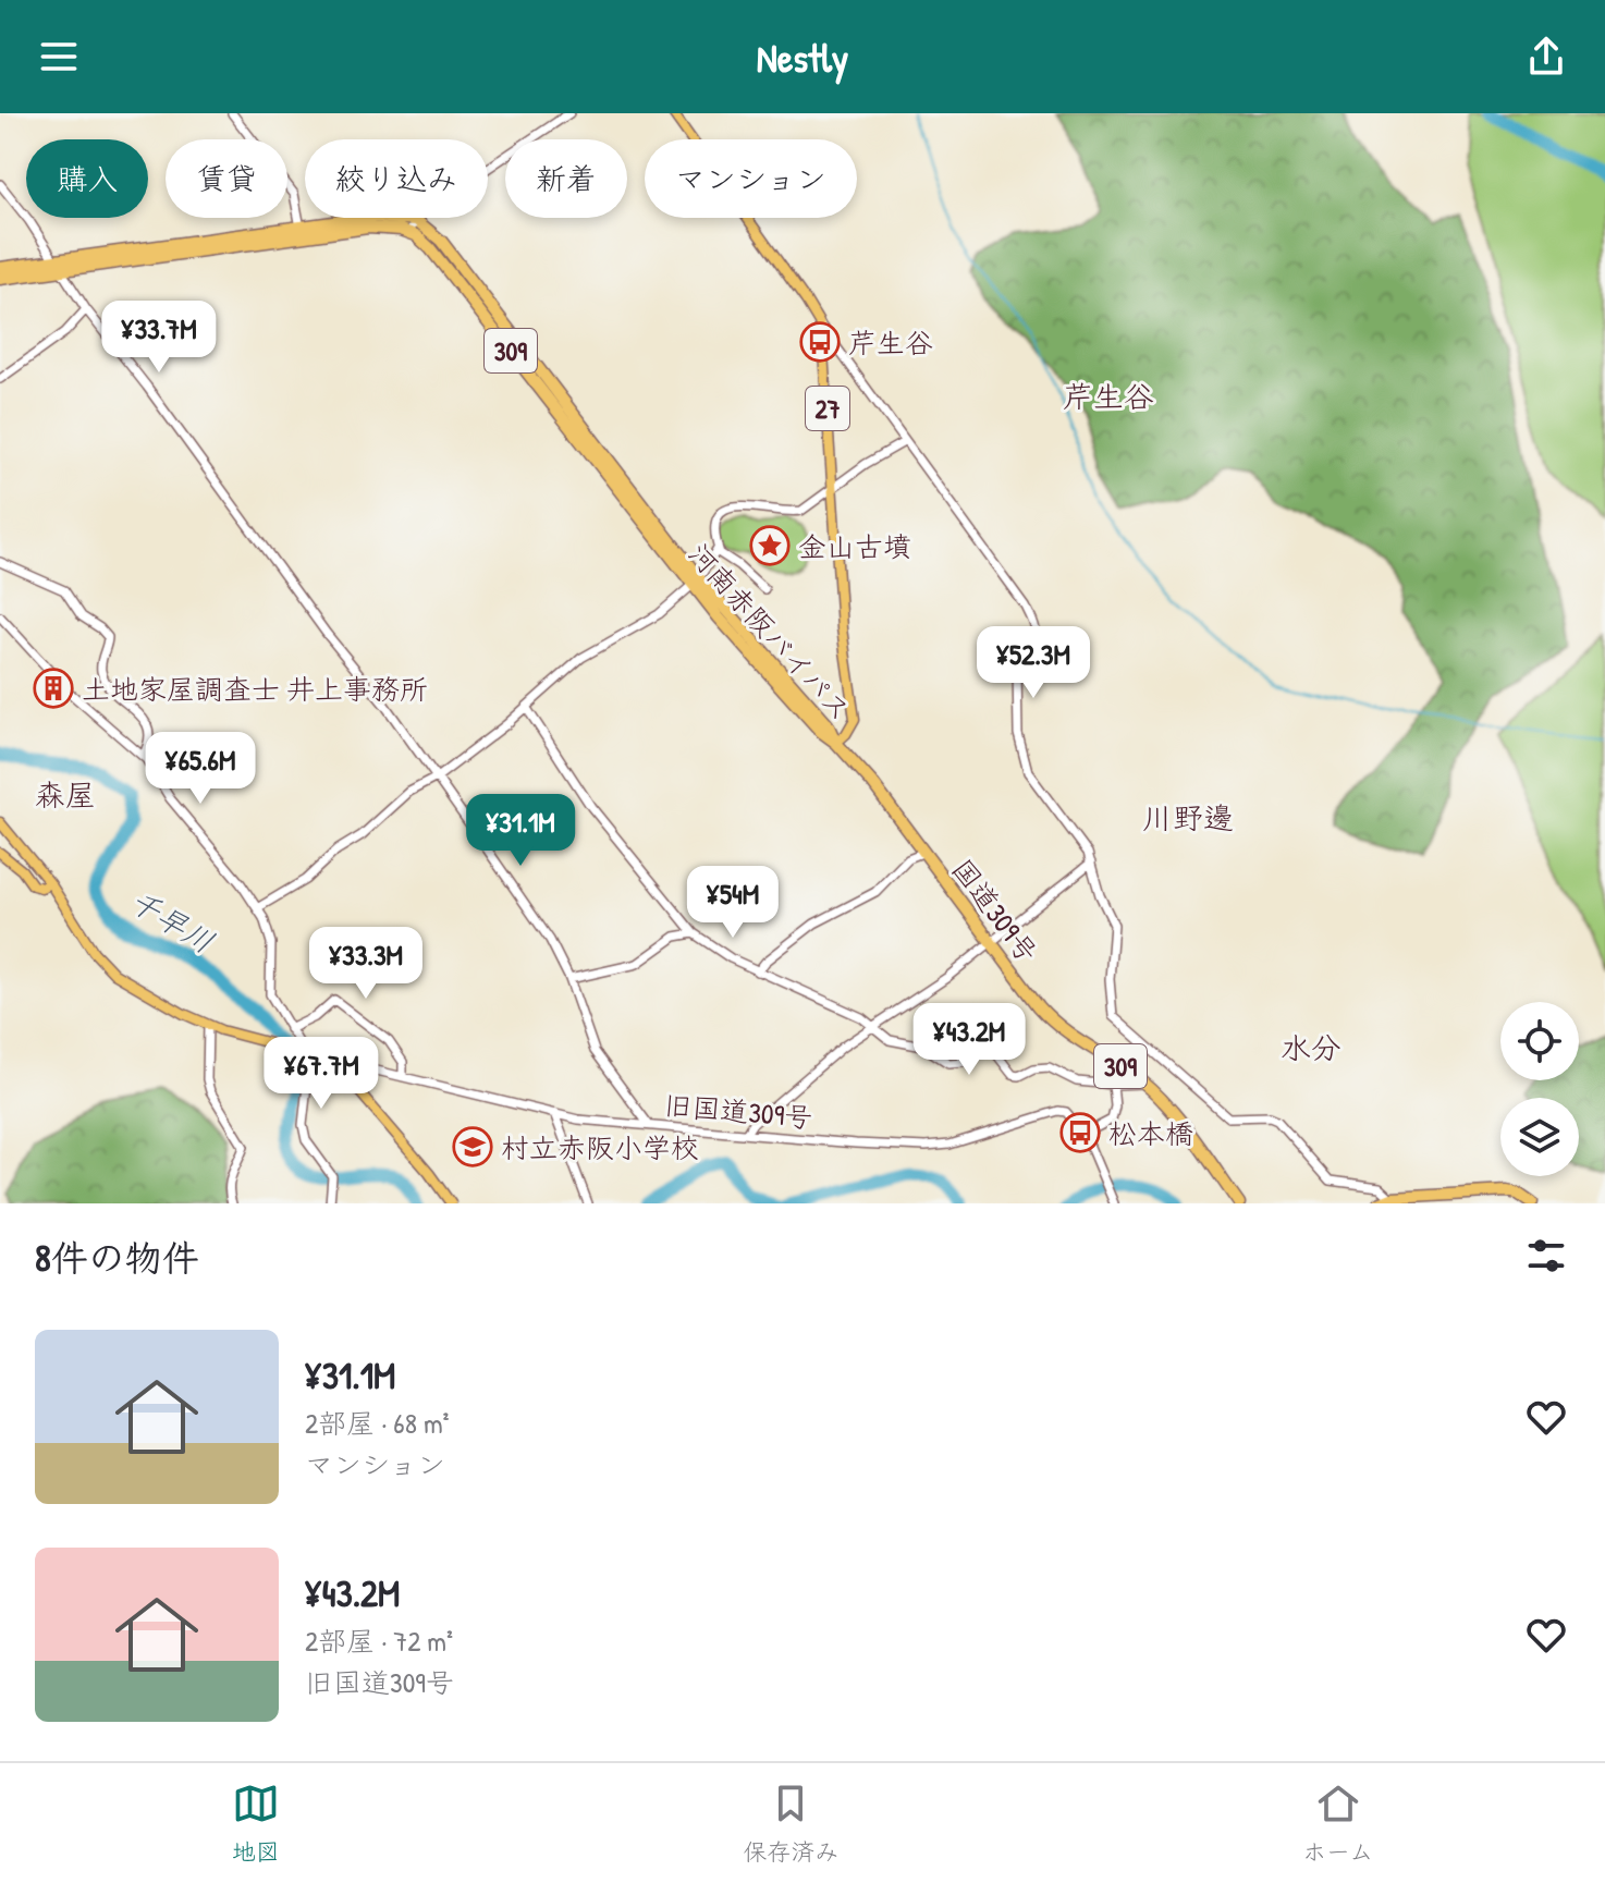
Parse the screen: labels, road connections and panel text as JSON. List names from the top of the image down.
{
  "streets": {
    "highway": ["309", "河南赤阪バイパス", "国道309号"],
    "main road": ["27"],
    "street": ["旧国道309号"]
  },
  "crossings": [
    ["27", "河南赤阪バイパス"],
    ["27", "国道309号"],
    ["河南赤阪バイパス", "国道309号"]
  ],
  "districts": [
    "芹生谷",
    "森屋",
    "川野邊",
    "水分"
  ],
  "water": ["千早川"],
  "places": {
    "bus stop": ["芹生谷", "松本橋"],
    "place": ["金山古墳"],
    "building": ["土地家屋調査士 井上事務所"],
    "school or university": ["村立赤阪小学校"]
  },
  "page": {
    "header": "Nestly",
    "chip": [
      "購入",
      "賃貸",
      "絞り込み",
      "新着",
      "マンション"
    ],
    "price": [
      "¥33.7M",
      "¥52.3M",
      "¥65.6M",
      "¥31.1M",
      "¥54M",
      "¥33.3M",
      "¥43.2M",
      "¥67.7M"
    ],
    "heading": "8件の物件",
    "list": [
      {
        "name": "¥31.1M",
        "note": "2部屋 · 68 m² · マンション"
      },
      {
        "name": "¥43.2M",
        "note": "2部屋 · 72 m² · 旧国道309号"
      }
    ],
    "tabs": ["地図", "保存済み", "ホーム"]
  }
}
